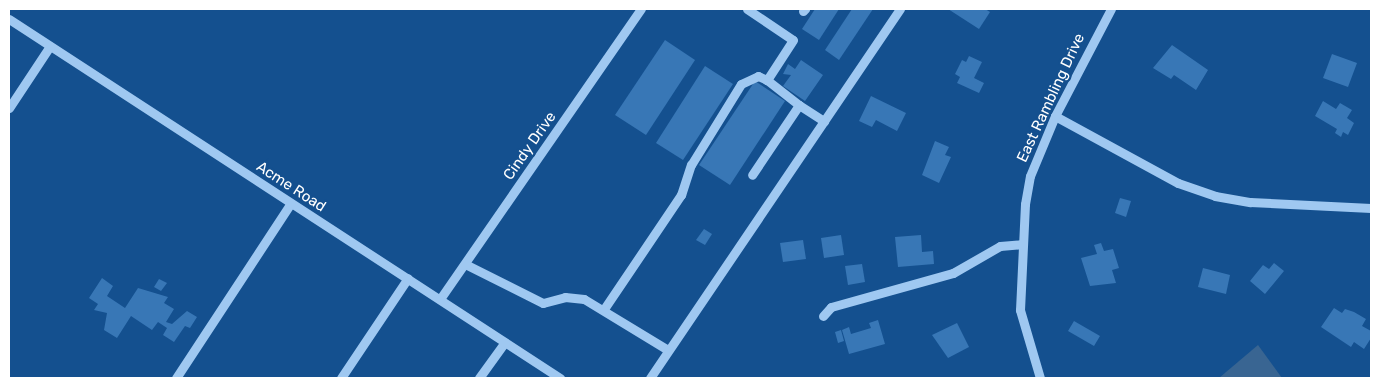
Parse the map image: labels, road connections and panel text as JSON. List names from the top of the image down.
{
  "streets": {
    "street": ["East Rambling Drive", "Cindy Drive", "Acme Road"]
  },
  "crossings": [
    ["Cindy Drive", "Acme Road"]
  ]
}
